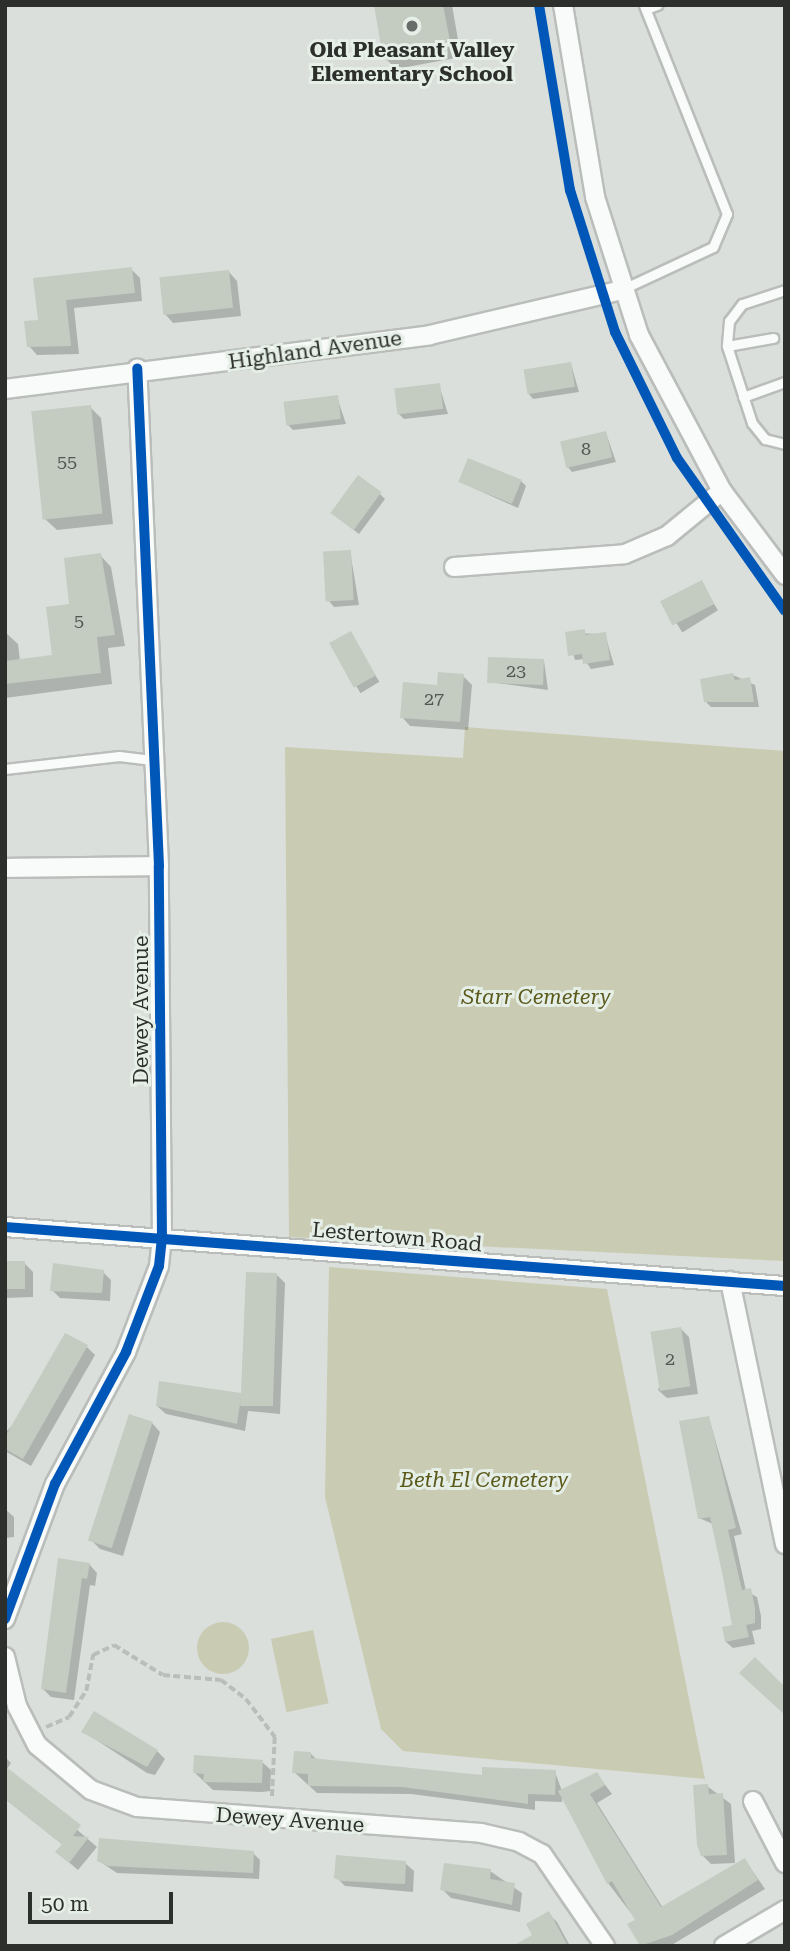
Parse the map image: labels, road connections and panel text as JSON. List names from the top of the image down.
{
  "streets": {
    "street": ["Highland Avenue", "Dewey Avenue", "Lestertown Road"]
  },
  "crossings": [
    ["Highland Avenue", "Dewey Avenue"],
    ["Dewey Avenue", "Lestertown Road"]
  ],
  "parks": ["Starr Cemetery", "Beth El Cemetery"],
  "places": ["Old Pleasant Valley Elementary School"],
  "house_numbers": [
    "8",
    "55",
    "5",
    "23",
    "27",
    "2"
  ],
  "scale_bar": "50 m"
}
